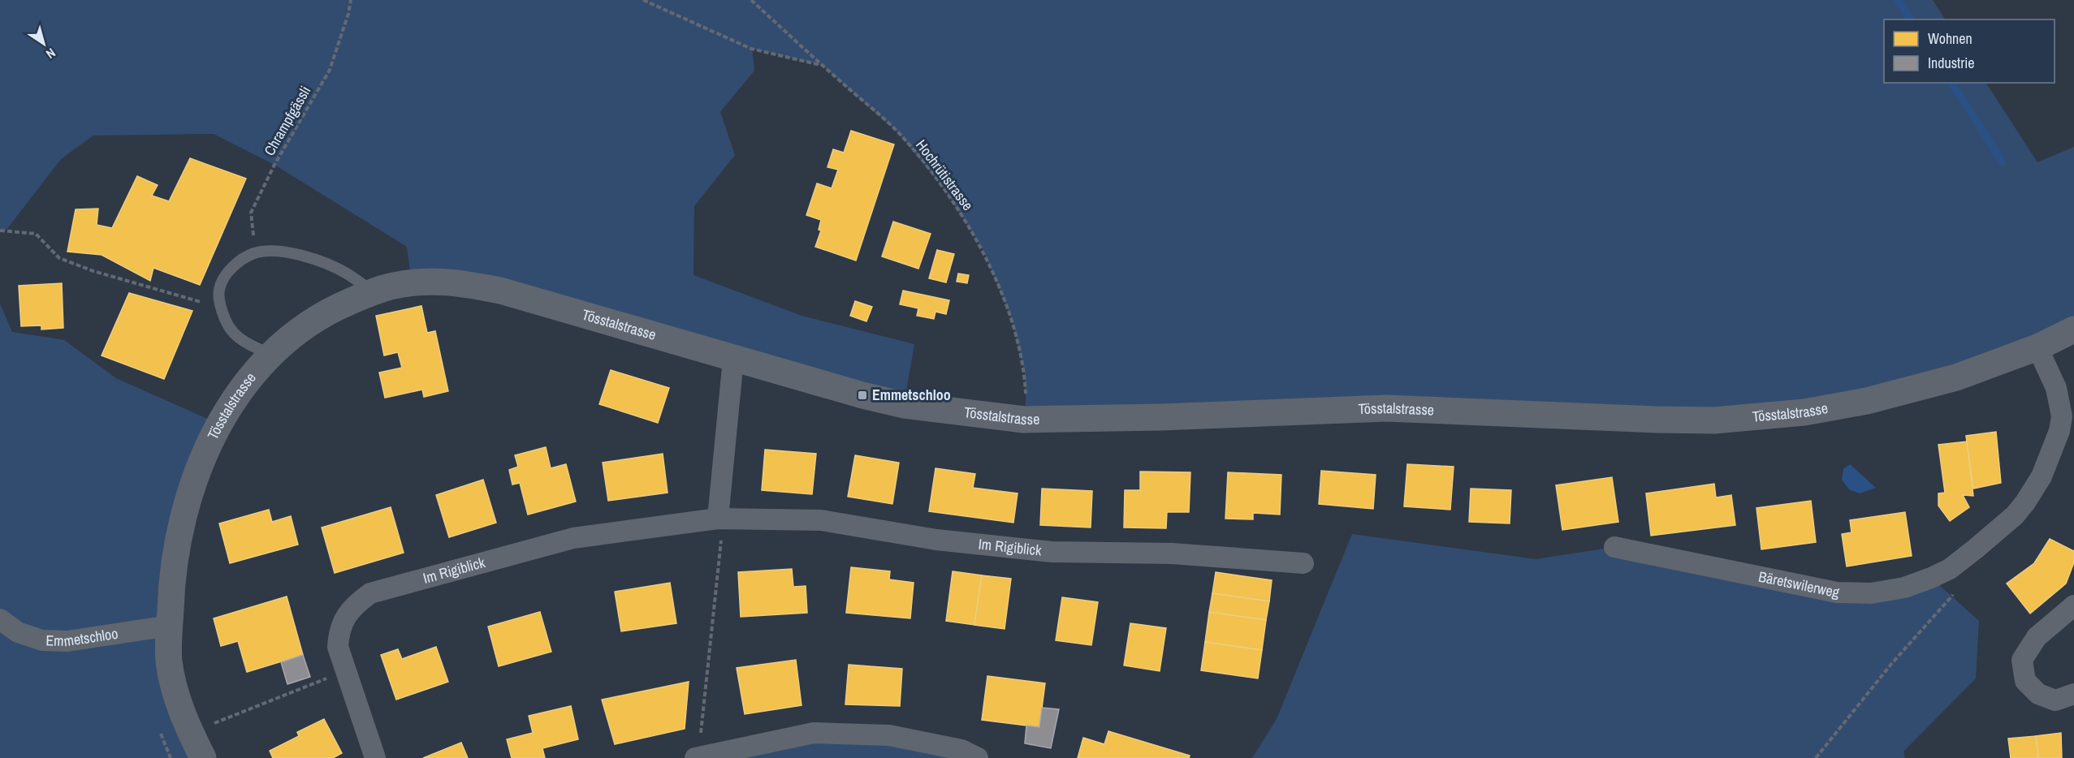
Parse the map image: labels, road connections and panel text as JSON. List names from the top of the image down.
{
  "streets": {
    "main road": ["Tösstalstrasse"],
    "street": ["Im Rigiblick", "Bäretswilerweg", "Emmetschloo"],
    "path": ["Chrampfgässli", "Hochrütistrasse"]
  },
  "crossings": [
    ["Hochrütistrasse", "Tösstalstrasse"],
    ["Tösstalstrasse", "Bäretswilerweg"],
    ["Tösstalstrasse", "Emmetschloo"]
  ],
  "places": {
    "transit": ["Emmetschloo"]
  },
  "legend": ["Wohnen", "Industrie"],
  "north": "bottom right"
}
